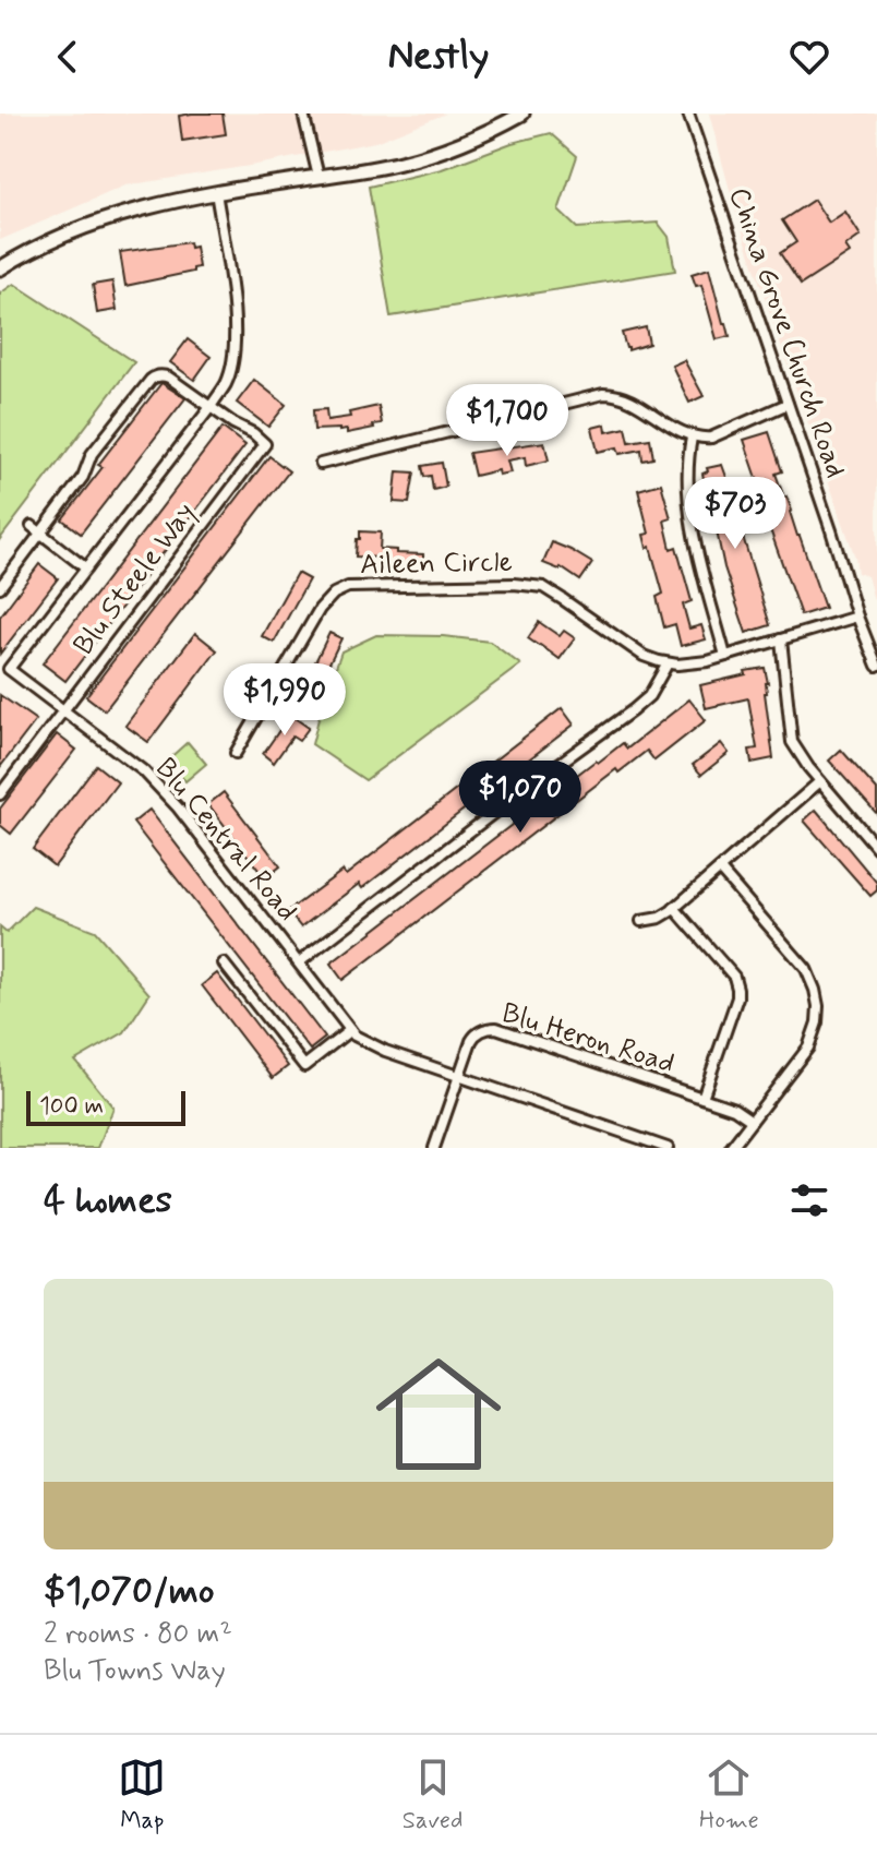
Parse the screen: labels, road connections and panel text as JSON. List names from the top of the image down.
{
  "streets": {
    "street": [
      "China Grove Church Road",
      "Aileen Circle",
      "Blu Steele Way",
      "Blu Central Road",
      "Blu Heron Road"
    ]
  },
  "crossings": [
    ["Blu Steele Way", "Blu Central Road"],
    ["Blu Central Road", "Blu Heron Road"]
  ],
  "scale_bar": "100 m",
  "page": {
    "header": "Nestly",
    "price": [
      "$1,700",
      "$703",
      "$1,990",
      "$1,070"
    ],
    "scale": "100 m",
    "heading": "4 homes",
    "list": [
      {
        "name": "$1,070/mo",
        "note": "2 rooms · 80 m² · Blu Towns Way"
      }
    ],
    "tabs": ["Map", "Saved", "Home"]
  }
}
